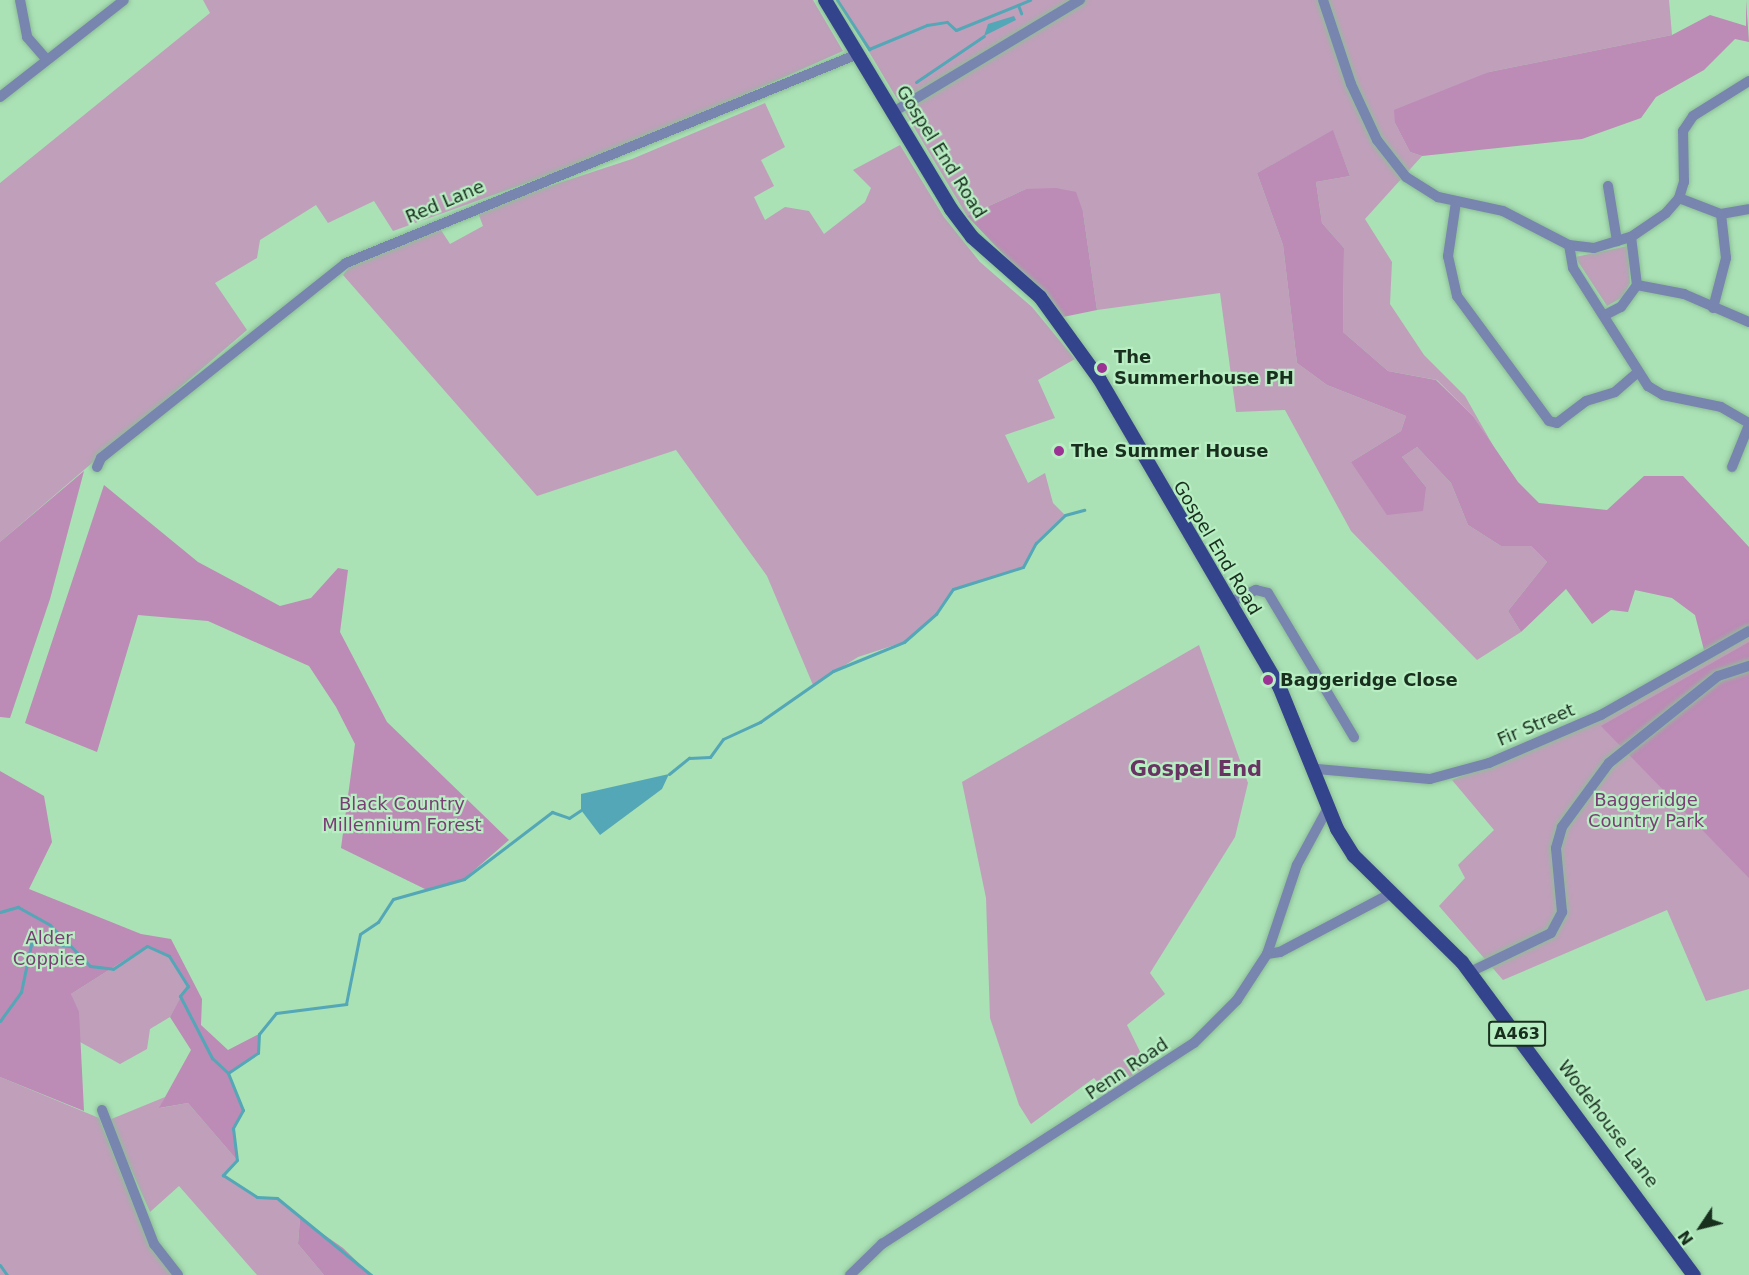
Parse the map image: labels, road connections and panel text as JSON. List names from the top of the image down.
{
  "streets": {
    "main road": ["Gospel End Road", "A463", "Wodehouse Lane"],
    "street": ["Red Lane", "Fir Street", "Penn Road"]
  },
  "crossings": [
    ["Gospel End Road", "Red Lane"],
    ["Gospel End Road", "Fir Street"],
    ["Gospel End Road", "Penn Road"],
    ["Gospel End Road", "Wodehouse Lane"],
    ["Penn Road", "Wodehouse Lane"]
  ],
  "districts": ["Gospel End"],
  "parks": ["Baggeridge Country Park", "Black Country Millennium Forest", "Alder Coppice"],
  "places": ["The Summerhouse PH", "The Summer House", "Baggeridge Close"],
  "north": "bottom left"
}
